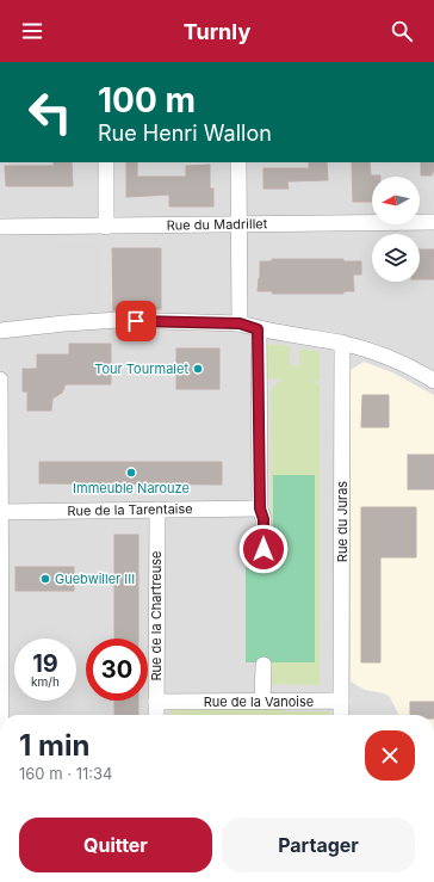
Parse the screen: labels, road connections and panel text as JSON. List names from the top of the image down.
{
  "streets": {
    "street": [
      "Rue du Madrillet",
      "Rue de la Tarentaise",
      "Rue du Juras",
      "Rue de la Chartreuse",
      "Rue de la Vanoise"
    ]
  },
  "crossings": [
    ["Rue de la Tarentaise", "Rue de la Chartreuse"],
    ["Rue du Juras", "Rue de la Vanoise"],
    ["Rue de la Chartreuse", "Rue de la Vanoise"]
  ],
  "places": ["Tour Tourmalet", "Immeuble Narouze", "Guebwiller III"],
  "north": "left",
  "page": {
    "header": "Turnly",
    "turn": ["100 m", "Rue Henri Wallon"],
    "speed": "19 km/h",
    "limit": "30",
    "heading": ["1 min", "160 m · 11:34"],
    "buttons": ["Quitter", "Partager"]
  }
}
